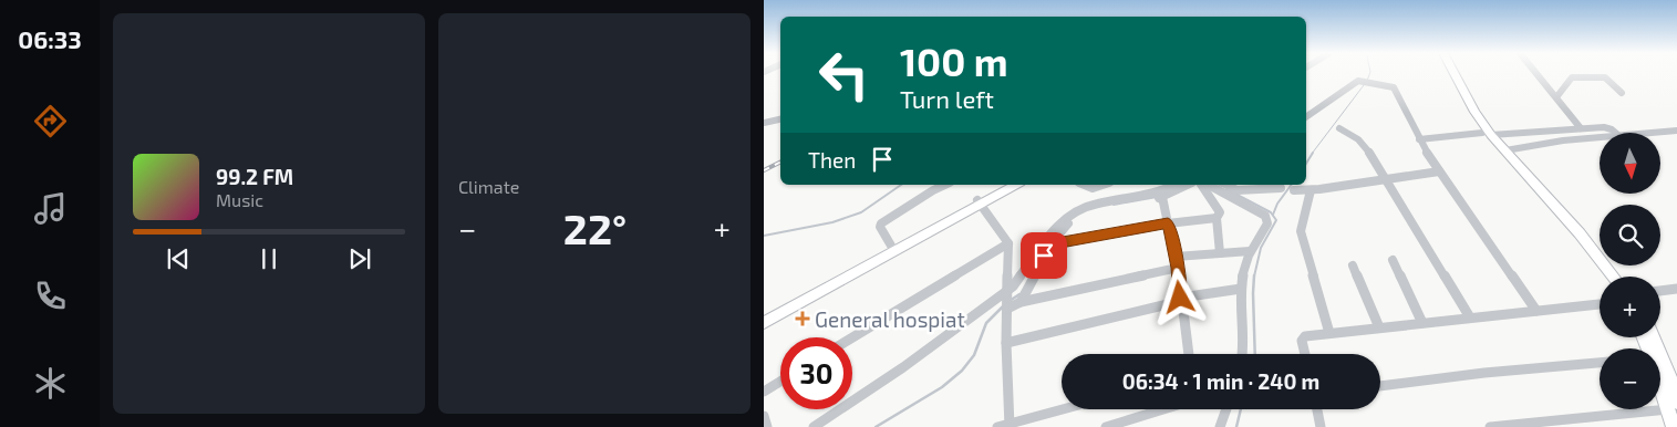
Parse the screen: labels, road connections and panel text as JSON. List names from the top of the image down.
{
  "places": {
    "health": ["General hospiat"]
  },
  "north": "bottom",
  "page": {
    "tabs": "06:33",
    "tile": "Climate",
    "turn": ["100 m", "Turn left"],
    "map_buttons": ["+", "−"],
    "then": "Then",
    "song": ["99.2 FM", "Music"],
    "heat": ["−", "22°", "+"],
    "limit": "30",
    "trip": "06:34 · 1 min · 240 m"
  }
}
